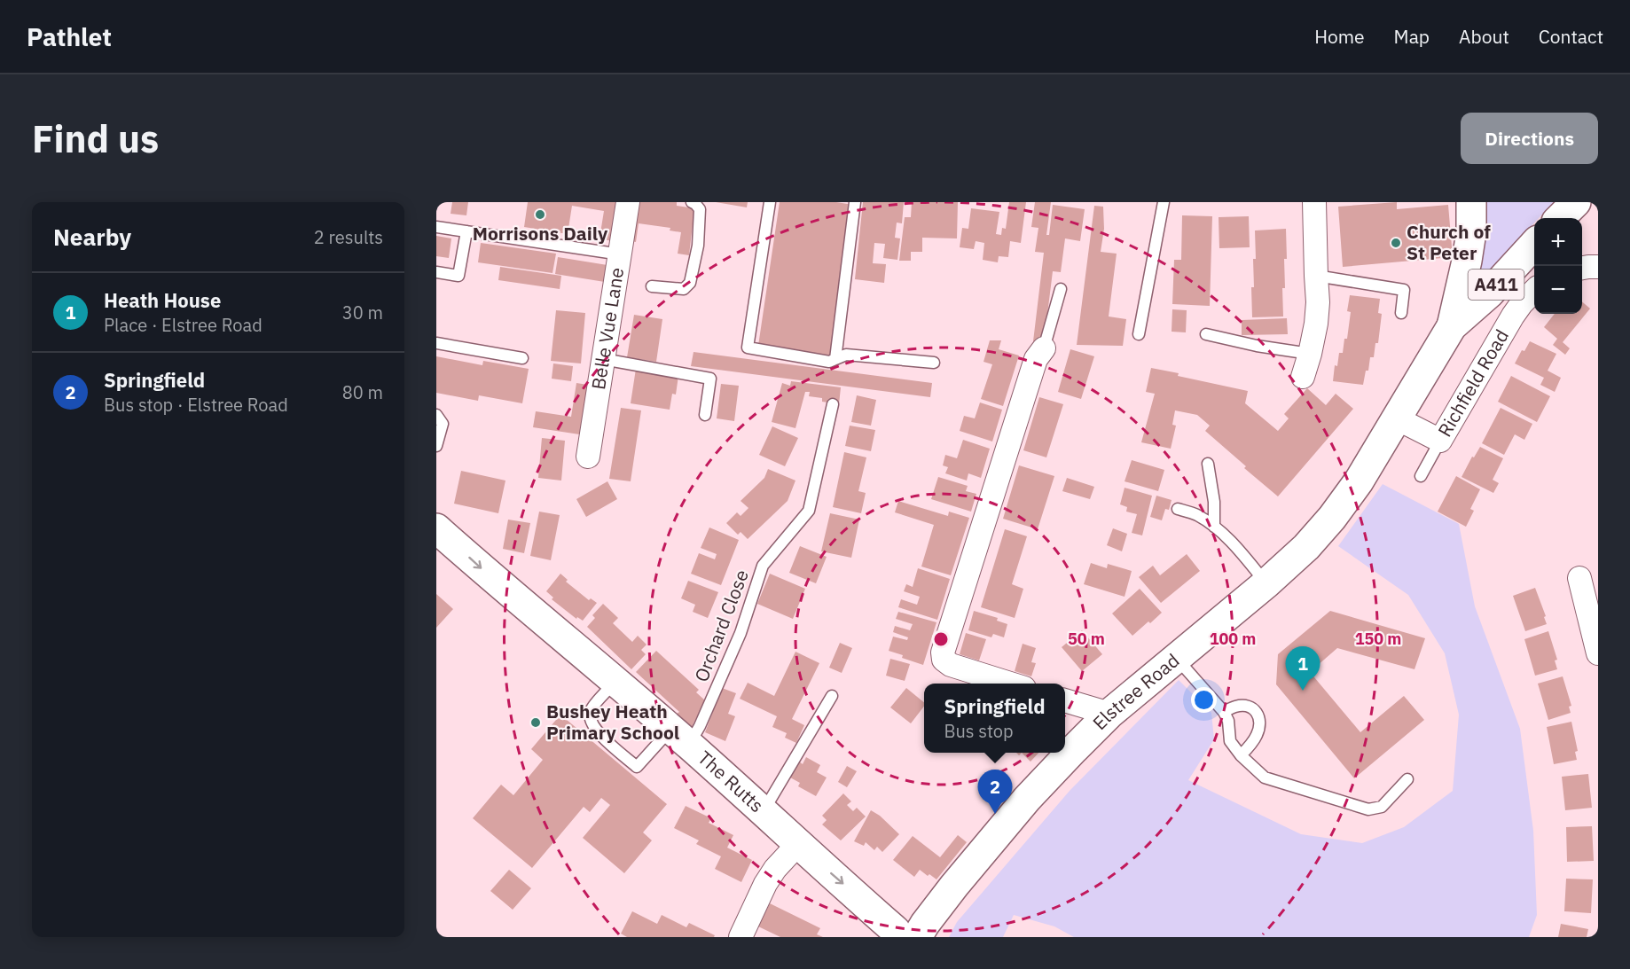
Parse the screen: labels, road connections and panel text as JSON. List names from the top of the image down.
{
  "streets": {
    "main road": ["A411", "Elstree Road", "The Rutts"],
    "street": ["Belle Vue Lane", "Richfield Road"],
    "lane": ["Orchard Close"]
  },
  "crossings": [
    ["Richfield Road", "Elstree Road"],
    ["Orchard Close", "The Rutts"]
  ],
  "one_way": ["The Rutts"],
  "places": ["Morrisons Daily", "Church of St Peter", "Bushey Heath Primary School"],
  "page": {
    "header": "Pathlet",
    "nav": [
      "Home",
      "Map",
      "About",
      "Contact"
    ],
    "buttons": "Directions",
    "title": "Find us",
    "heading": ["Nearby", "2 results"],
    "map_buttons": ["+", "−"],
    "list": [
      {
        "mark": "1",
        "name": "Heath House",
        "note": "Place · Elstree Road",
        "value": "30 m"
      },
      {
        "mark": "2",
        "name": "Springfield",
        "note": "Bus stop · Elstree Road",
        "value": "80 m"
      }
    ],
    "pins": ["1", "2"],
    "popup": ["Springfield", "Bus stop"]
  },
  "rings": ["50 m", "100 m", "150 m"]
}
